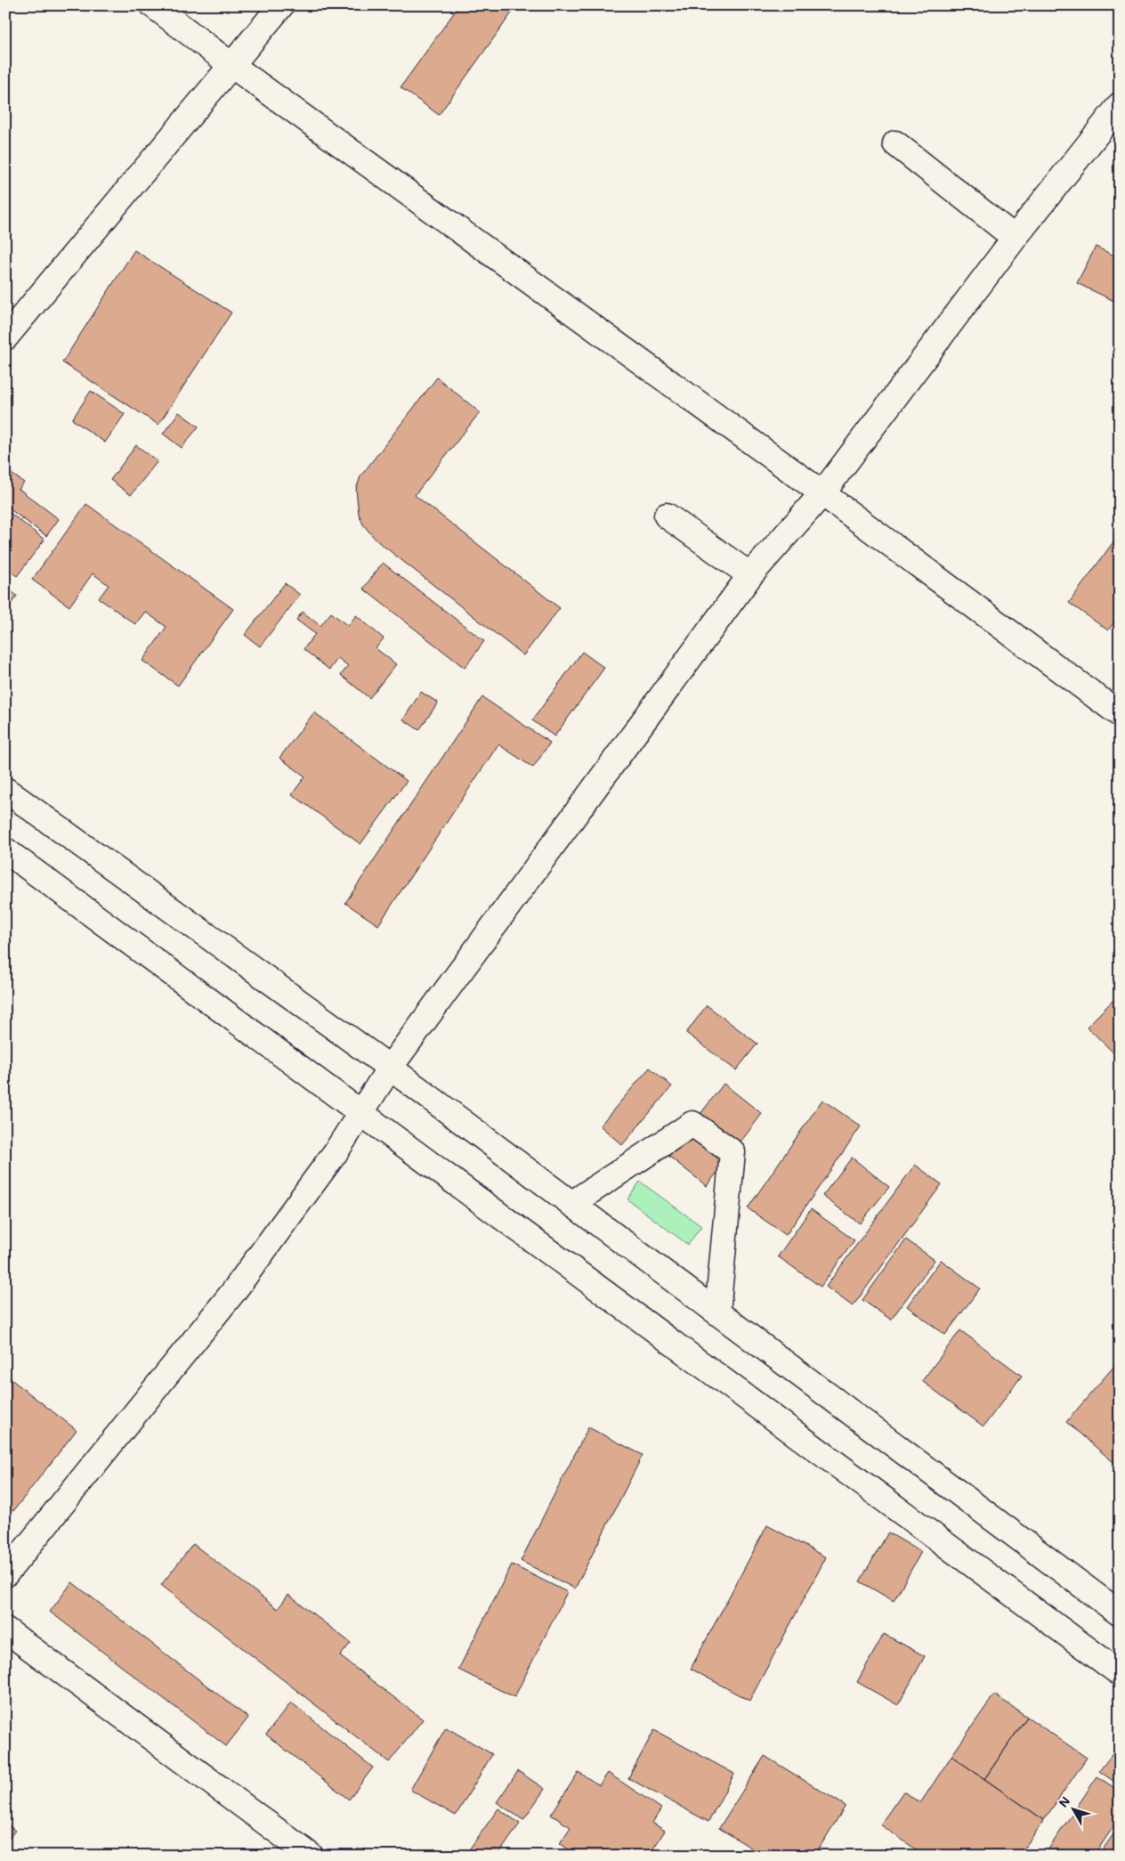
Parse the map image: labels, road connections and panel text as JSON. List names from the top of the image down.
{
  "north": "top left"
}
